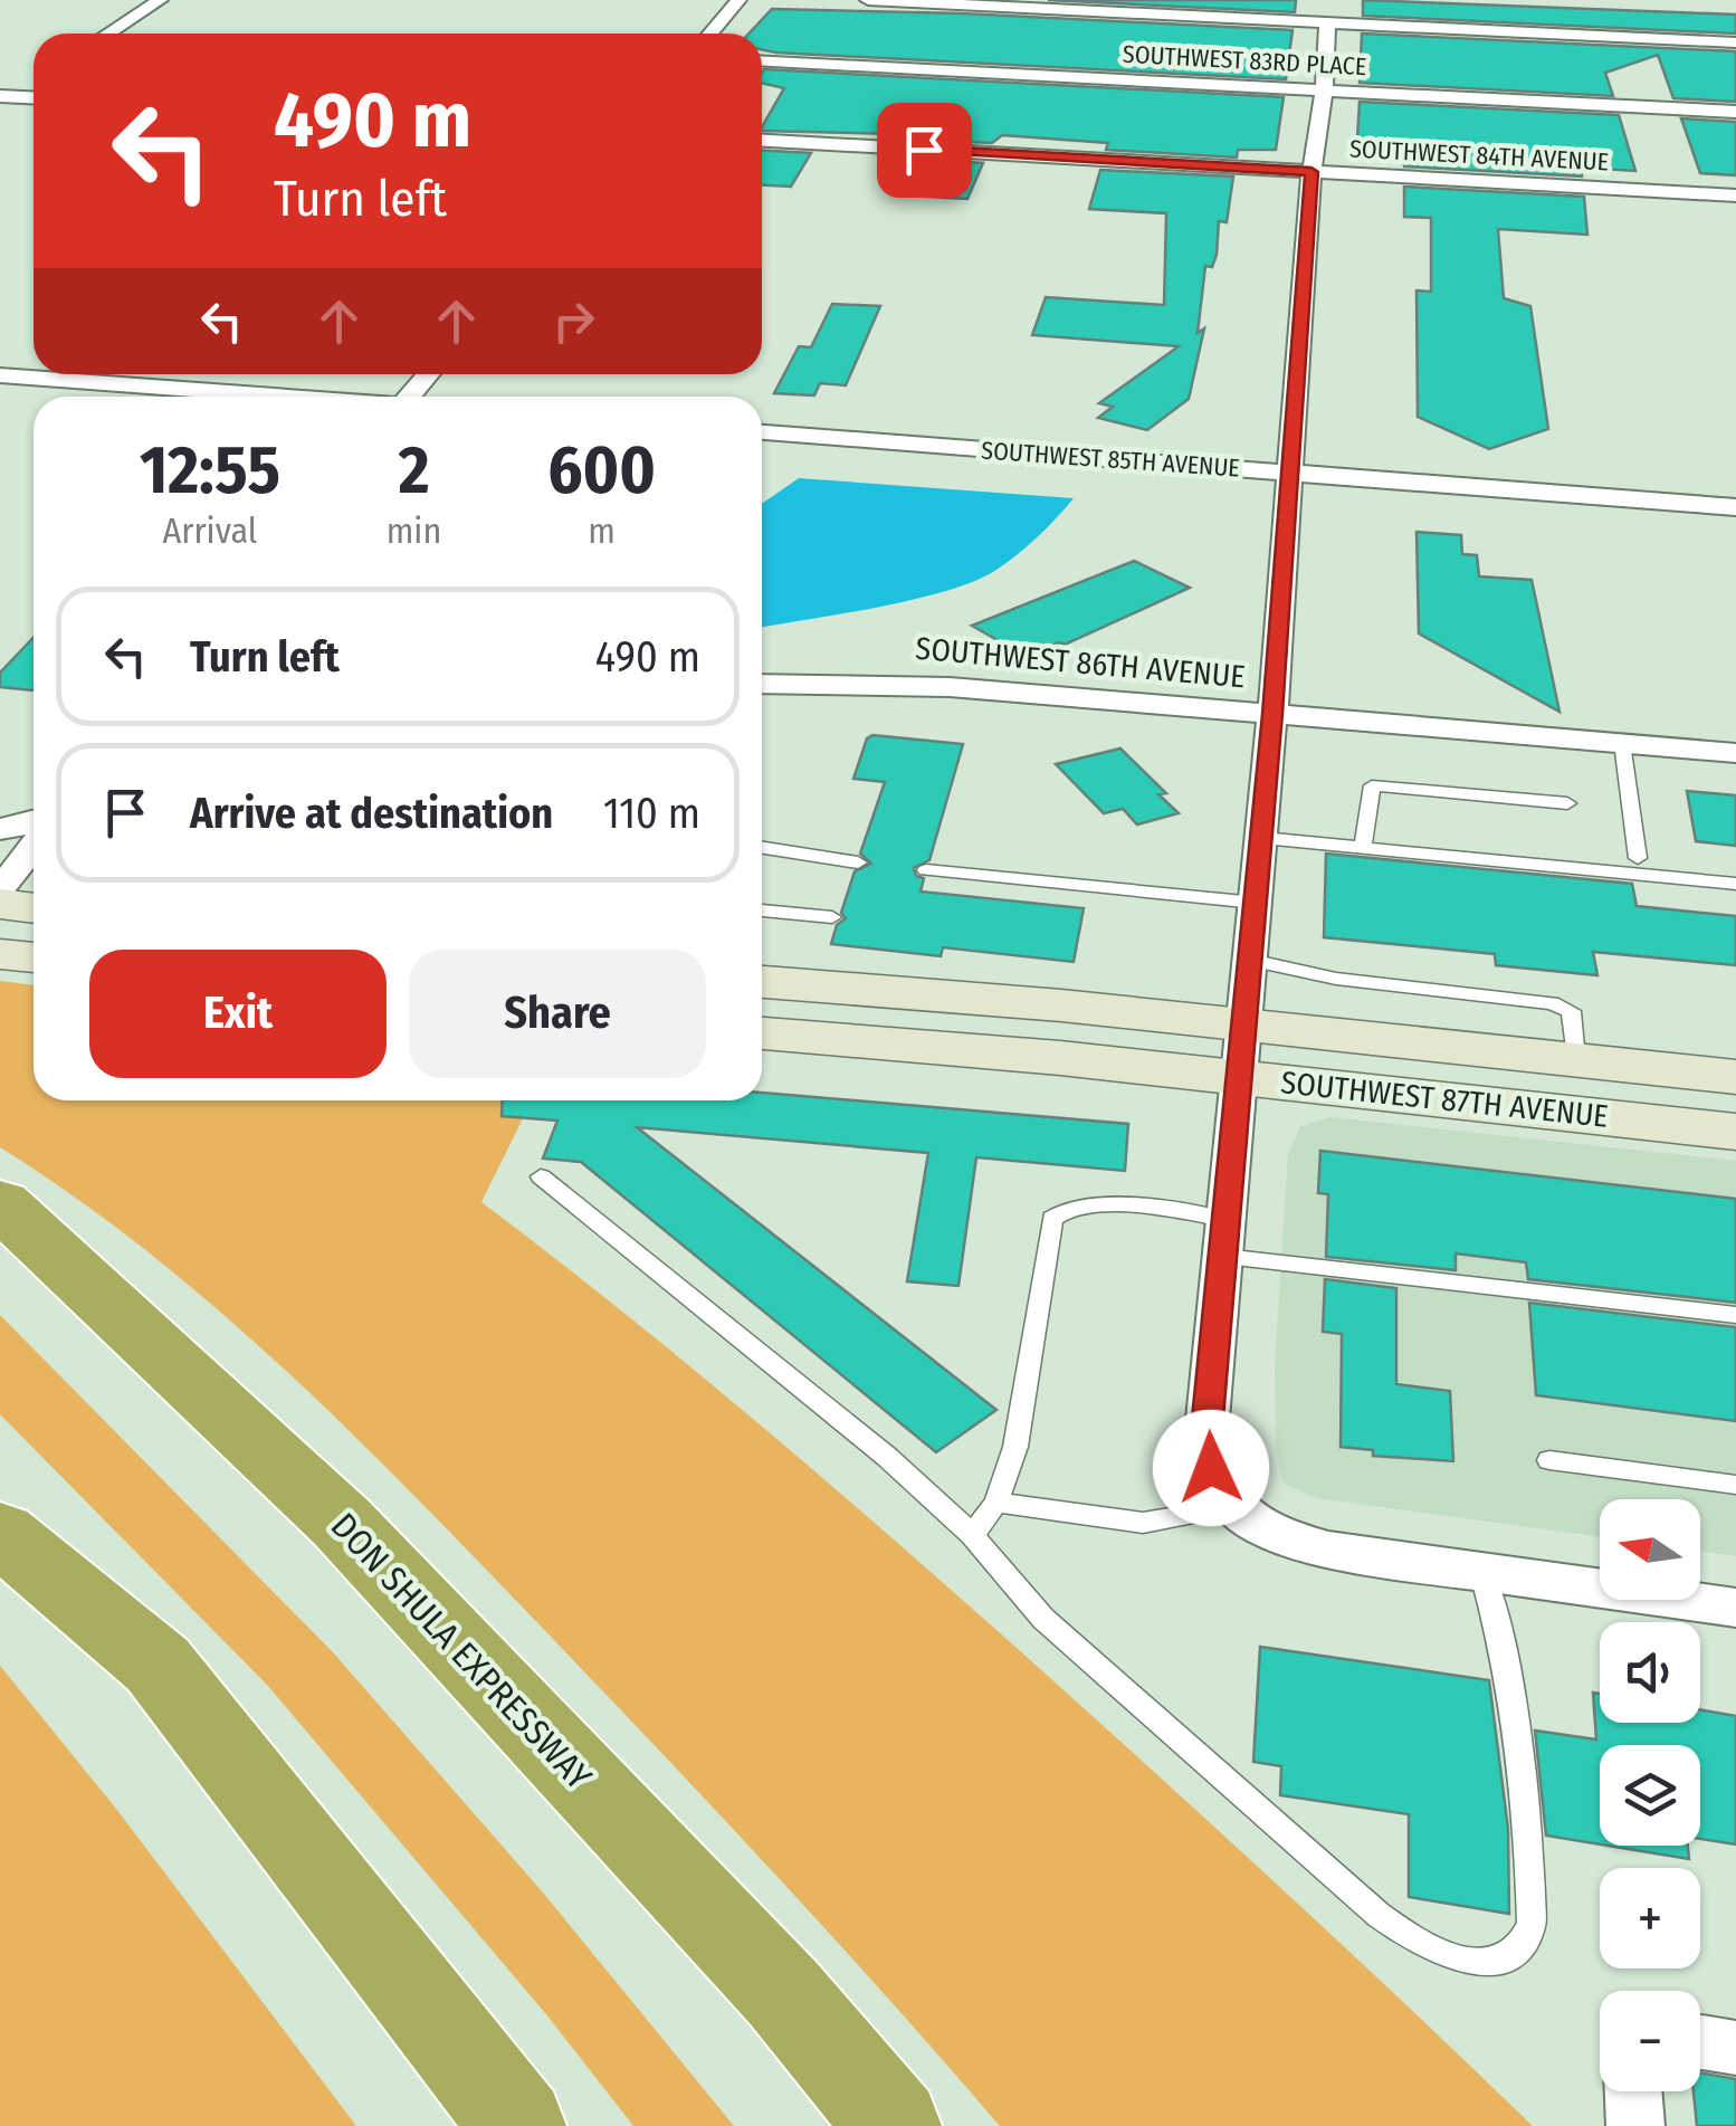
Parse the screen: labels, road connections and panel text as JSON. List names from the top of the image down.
{
  "streets": {
    "highway": ["DON SHULA EXPRESSWAY"],
    "main road": ["SOUTHWEST 87TH AVENUE"],
    "street": [
      "SOUTHWEST 83RD PLACE",
      "SOUTHWEST 84TH AVENUE",
      "SOUTHWEST 85TH AVENUE",
      "SOUTHWEST 86TH AVENUE"
    ]
  },
  "north": "left",
  "page": {
    "turn": ["490 m", "Turn left"],
    "eta": [
      "12:55",
      "Arrival",
      "2",
      "min",
      "600",
      "m"
    ],
    "list": [
      {
        "name": "Turn left",
        "value": "490 m"
      },
      {
        "name": "Arrive at destination",
        "value": "110 m"
      }
    ],
    "buttons": ["Exit", "Share"],
    "map_buttons": ["+", "−"]
  }
}
